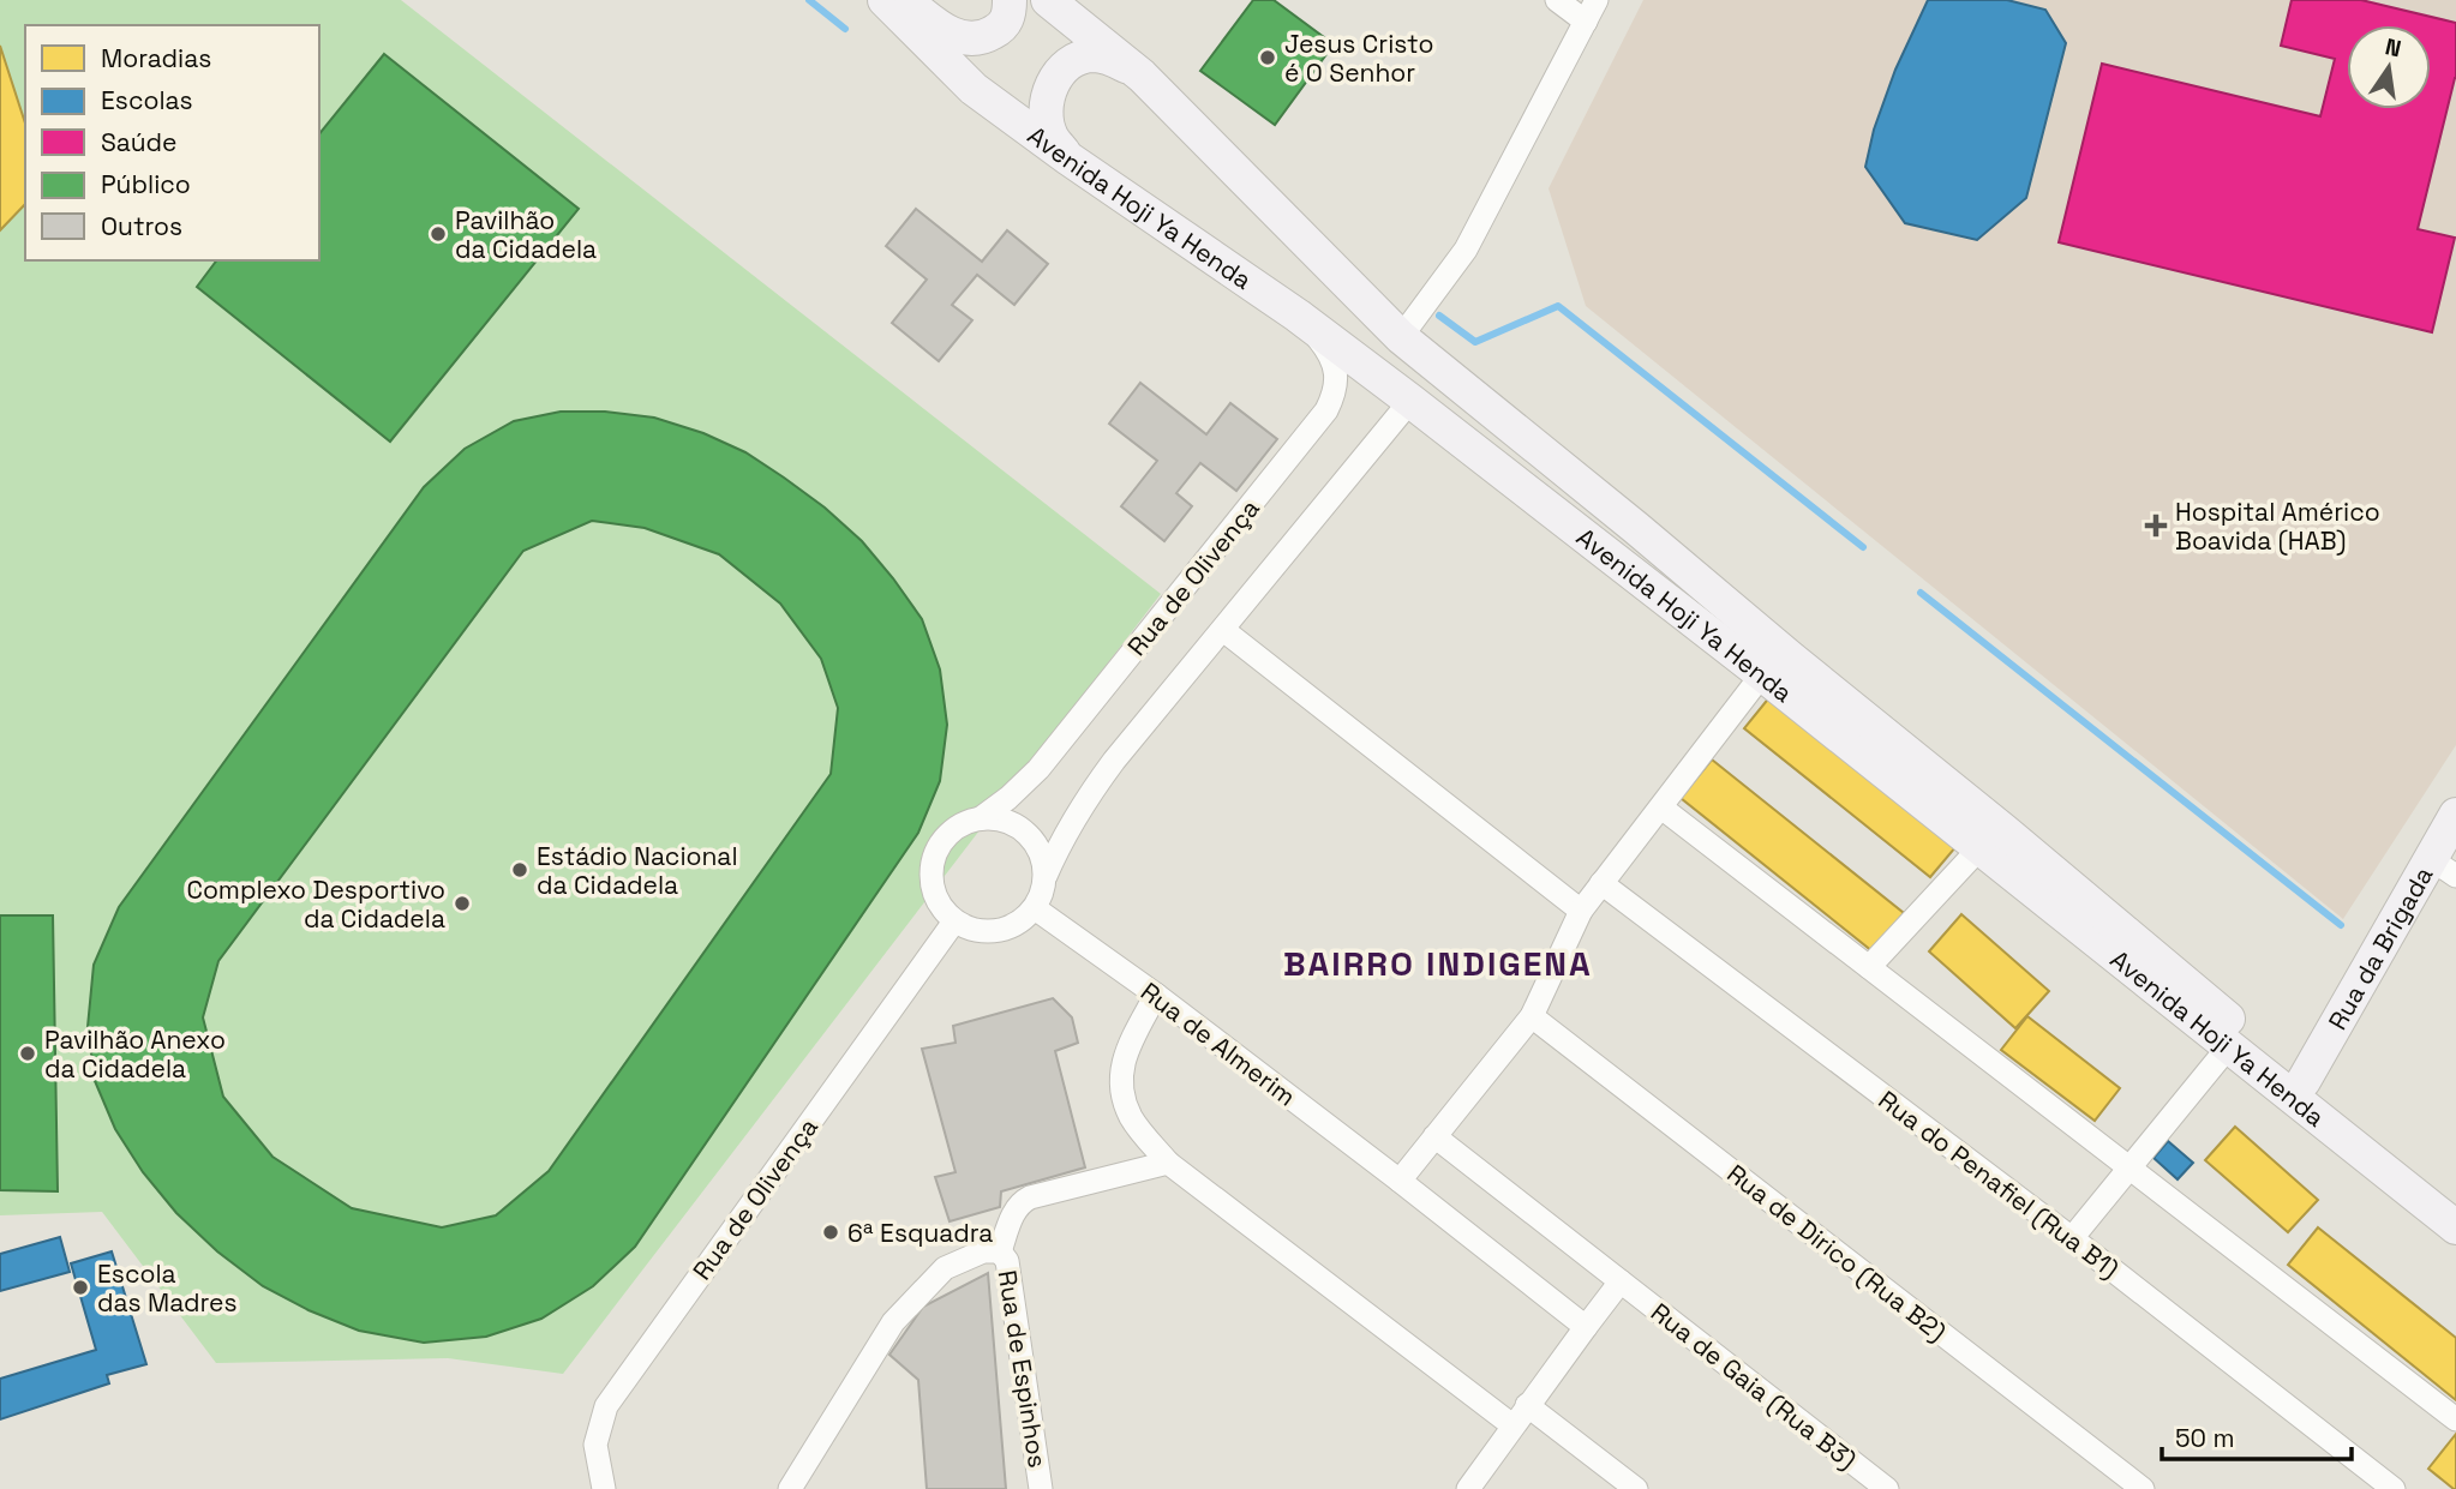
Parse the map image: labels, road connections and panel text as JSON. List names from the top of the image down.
{
  "streets": {
    "main road": ["Avenida Hoji Ya Henda", "Rua da Brigada"],
    "street": [
      "Rua de Olivença",
      "Rua de Almerim",
      "Rua do Penafiel (Rua B1)",
      "Rua de Dirico (Rua B2)",
      "Rua de Espinhos",
      "Rua de Gaia (Rua B3)"
    ]
  },
  "crossings": [
    ["Avenida Hoji Ya Henda", "Rua de Olivença"],
    ["Avenida Hoji Ya Henda", "Rua da Brigada"],
    ["Rua de Olivença", "Rua de Almerim"]
  ],
  "districts": ["BAIRRO INDIGENA"],
  "places": {
    "other": [
      "Jesus Cristo é O Senhor",
      "Pavilhão da Cidadela",
      "Estádio Nacional da Cidadela",
      "Complexo Desportivo da Cidadela",
      "Pavilhão Anexo da Cidadela",
      "6ª Esquadra",
      "Escola das Madres"
    ],
    "health": ["Hospital Américo Boavida (HAB)"]
  },
  "legend": [
    "Moradias",
    "Escolas",
    "Saúde",
    "Público",
    "Outros"
  ],
  "scale_bar": "50 m",
  "north": "top"
}
